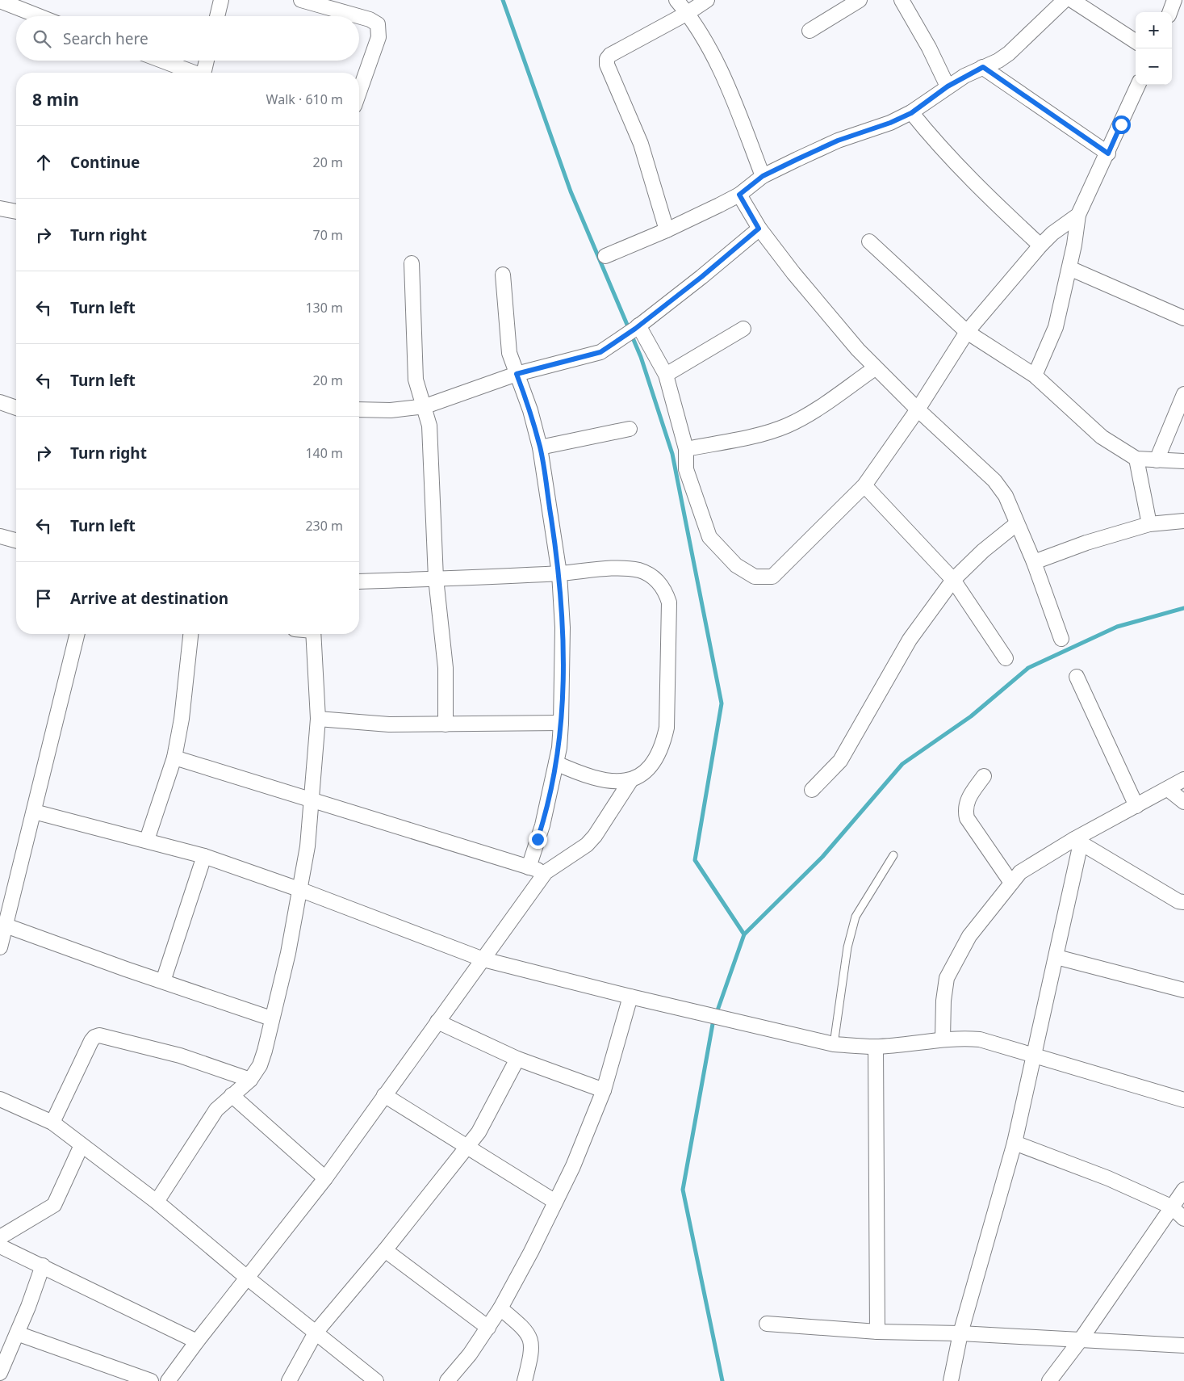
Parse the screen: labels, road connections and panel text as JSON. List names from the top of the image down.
{
  "page": {
    "map_buttons": ["+", "−"],
    "search": "Search here",
    "heading": ["8 min", "Walk · 610 m"],
    "list": [
      ["Continue", "20 m"],
      ["Turn right", "70 m"],
      ["Turn left", "130 m"],
      ["Turn left", "20 m"],
      ["Turn right", "140 m"],
      ["Turn left", "230 m"],
      "Arrive at destination"
    ]
  }
}
